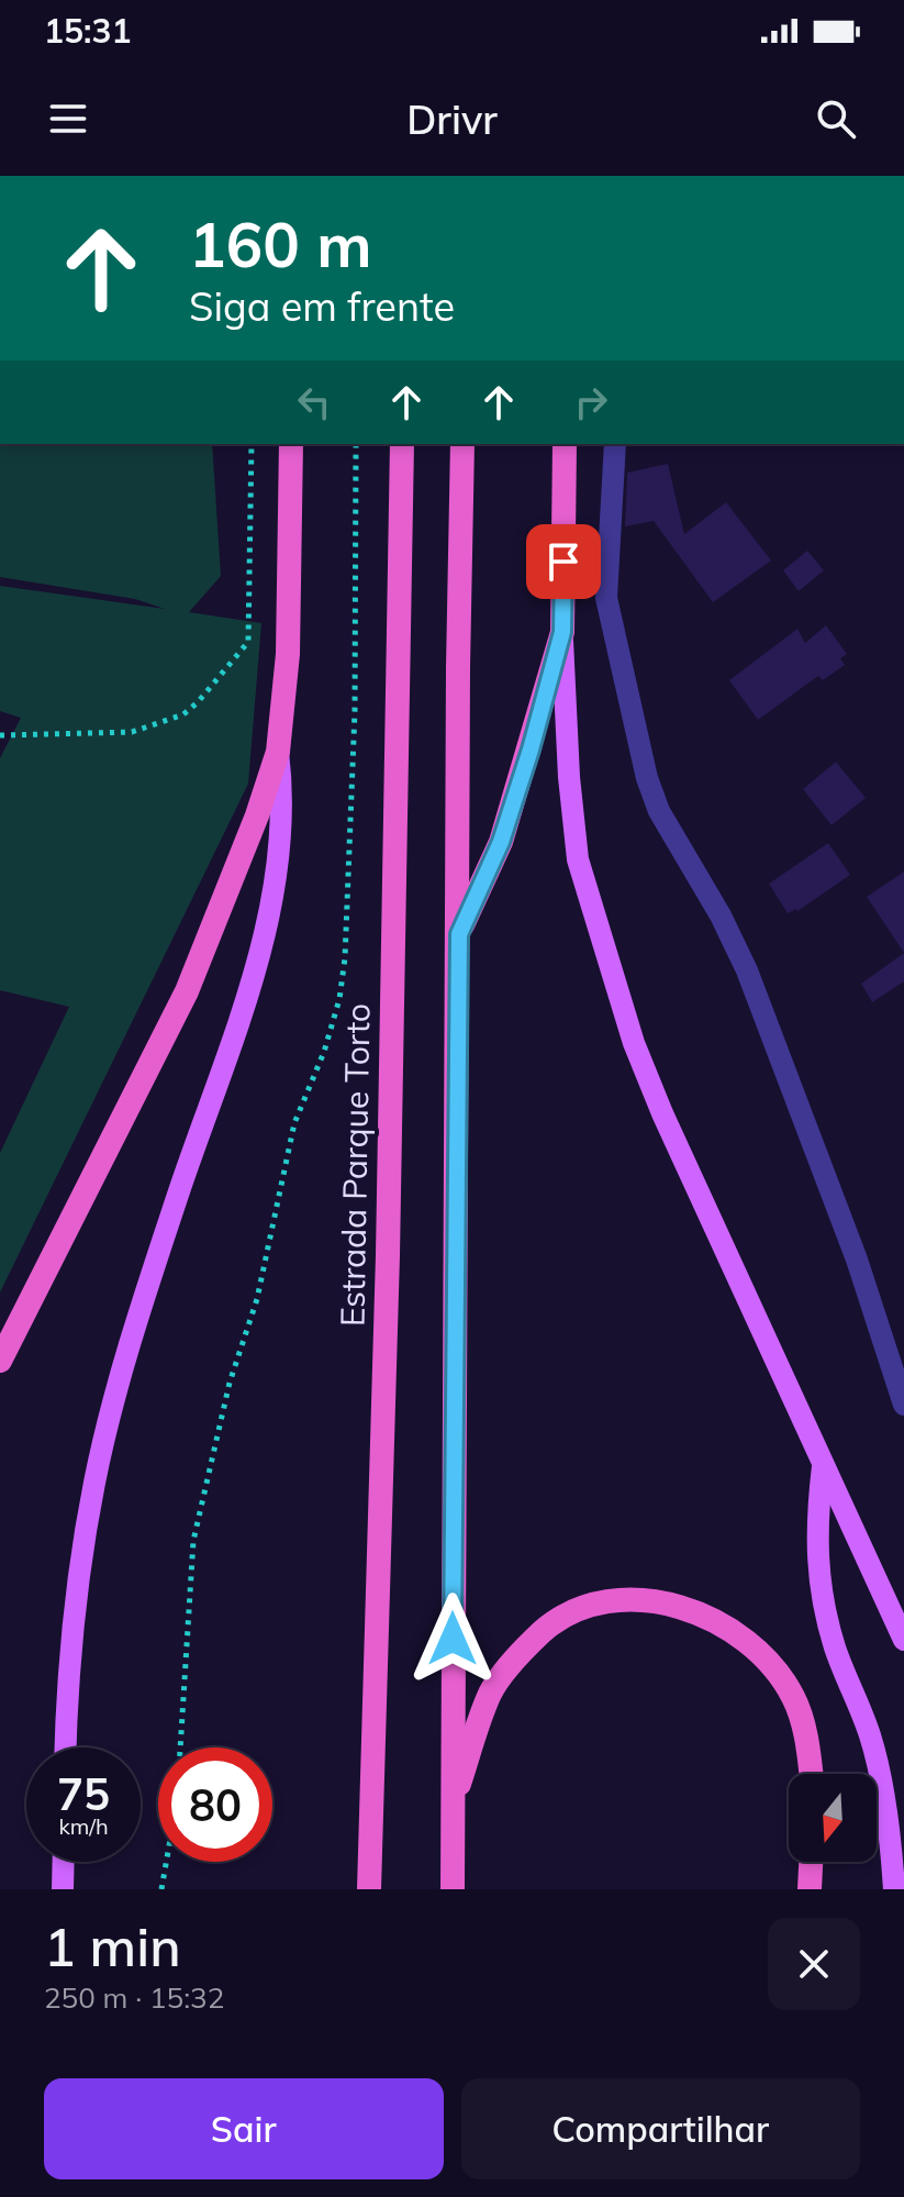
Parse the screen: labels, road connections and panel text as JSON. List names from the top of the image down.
{
  "streets": {
    "highway": ["Estrada Parque Torto"]
  },
  "north": "bottom",
  "page": {
    "status": "15:31",
    "header": "Drivr",
    "turn": ["160 m", "Siga em frente"],
    "speed": "75 km/h",
    "limit": "80",
    "heading": ["1 min", "250 m · 15:32"],
    "buttons": ["Sair", "Compartilhar"]
  }
}
